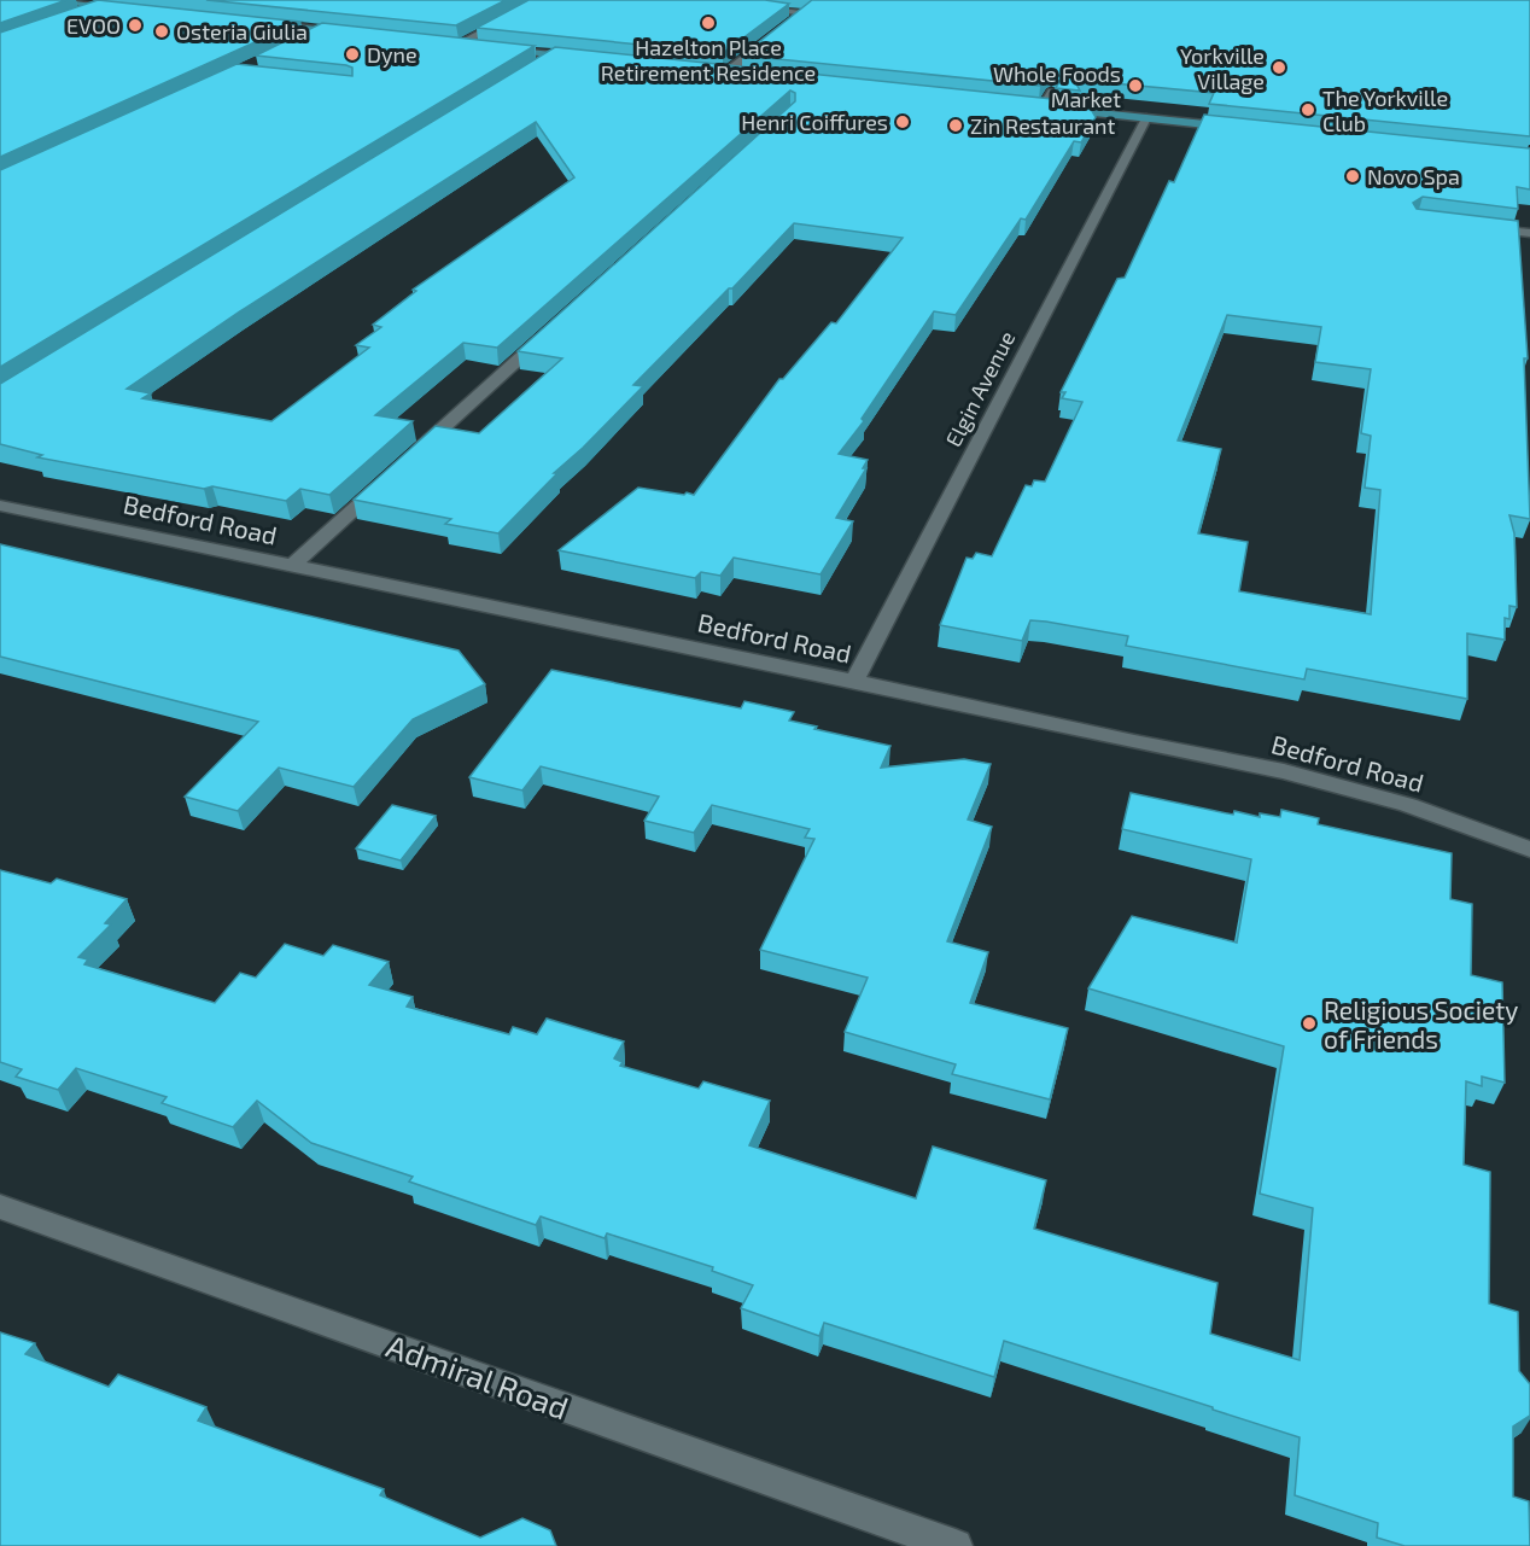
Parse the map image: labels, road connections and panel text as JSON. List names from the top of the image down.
{
  "streets": {
    "street": ["Elgin Avenue", "Bedford Road", "Admiral Road"]
  },
  "crossings": [
    ["Elgin Avenue", "Bedford Road"]
  ],
  "places": [
    "Hazelton Place Retirement Residence",
    "EVOO",
    "Osteria Giulia",
    "Dyne",
    "Yorkville Village",
    "Whole Foods Market",
    "The Yorkville Club",
    "Henri Coiffures",
    "Zin Restaurant",
    "Novo Spa",
    "Religious Society of Friends"
  ]
}
